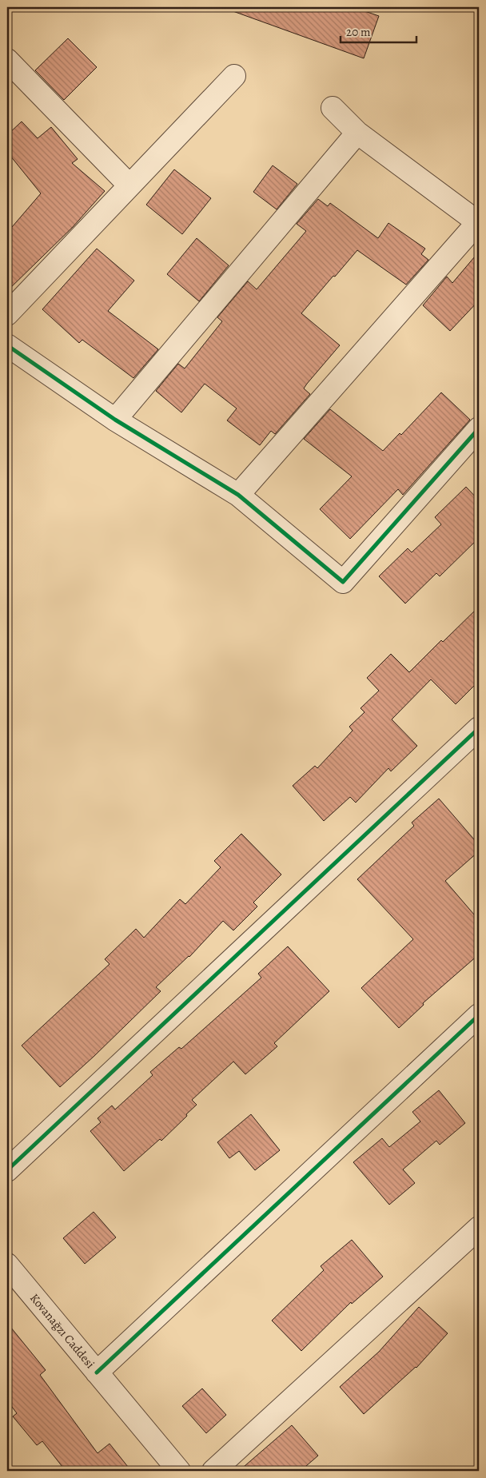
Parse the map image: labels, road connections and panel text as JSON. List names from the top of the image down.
{
  "streets": {
    "street": ["Kovanağzı Caddesi"]
  },
  "scale_bar": "20 m"
}
